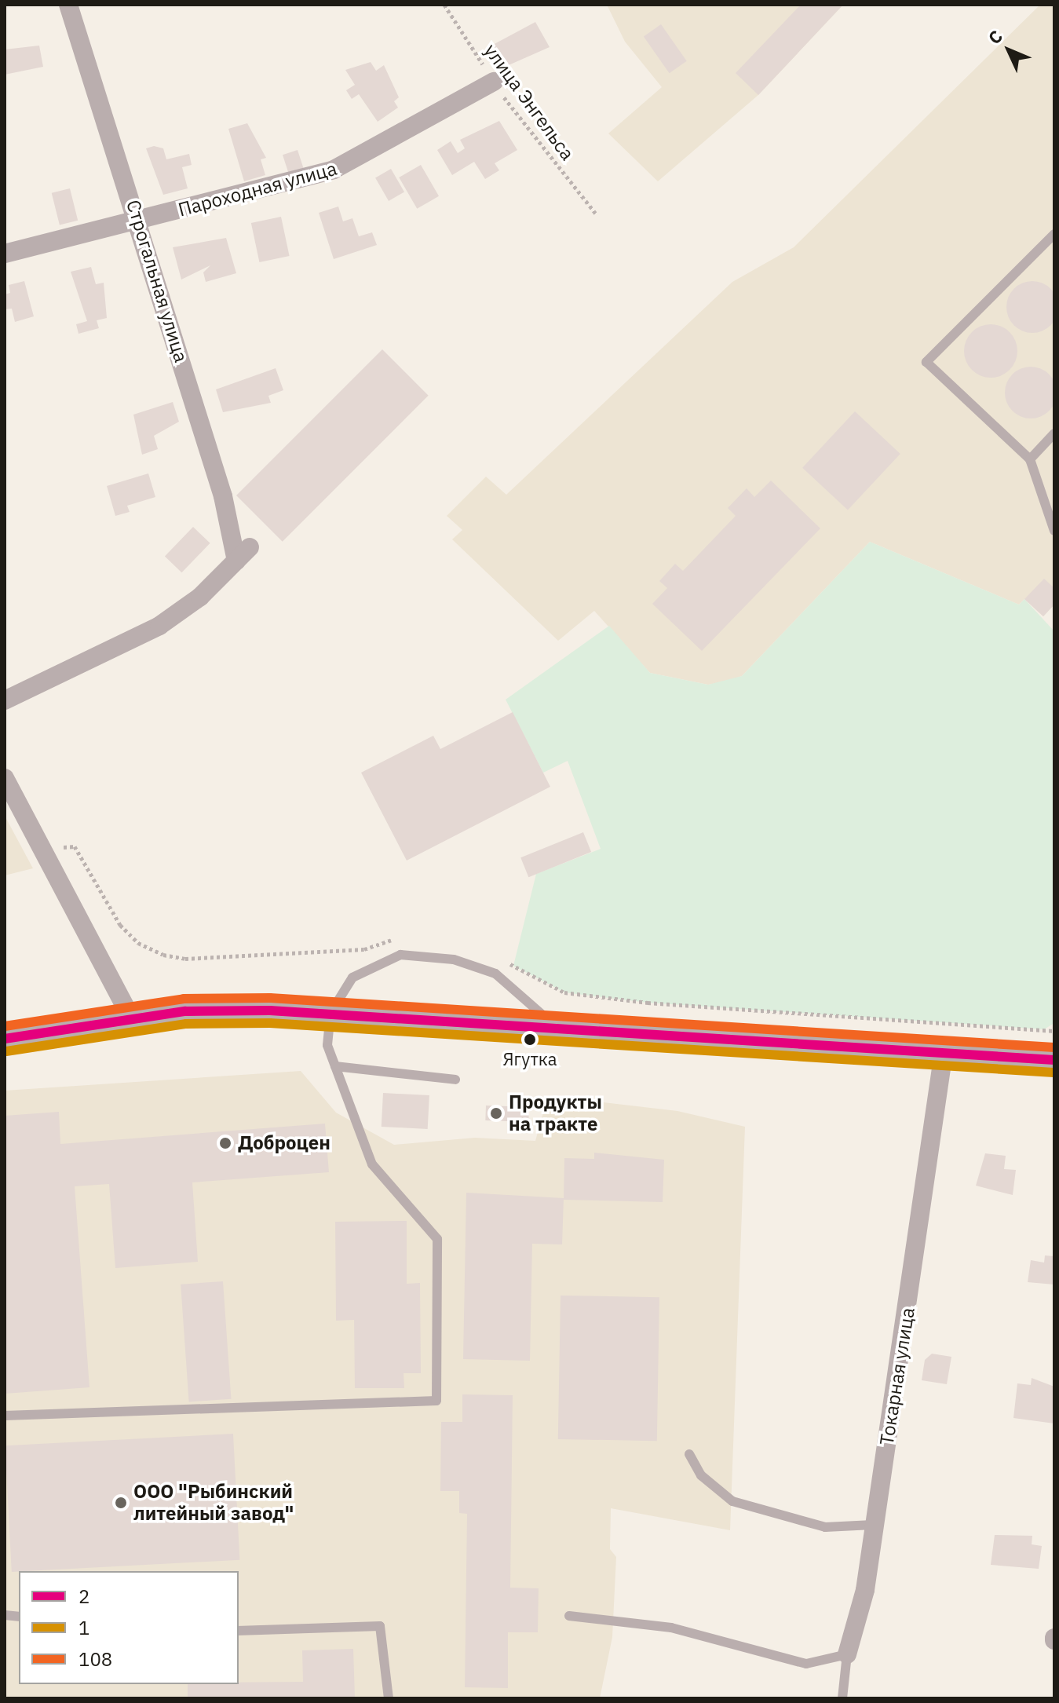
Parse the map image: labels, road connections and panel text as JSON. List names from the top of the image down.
{
  "streets": {
    "street": ["Пароходная улица", "Строгальная улица", "Токарная улица"],
    "path": ["улица Энгельса"]
  },
  "crossings": [
    ["улица Энгельса", "Пароходная улица"],
    ["Пароходная улица", "Строгальная улица"]
  ],
  "places": [
    "Ягутка",
    "Продукты на тракте",
    "Доброцен",
    "ООО \"Рыбинский литейный завод\""
  ],
  "lines": ["transit line 108", "transit line 2", "transit line 1"],
  "legend": ["2", "1", "108"],
  "north": "top left"
}
